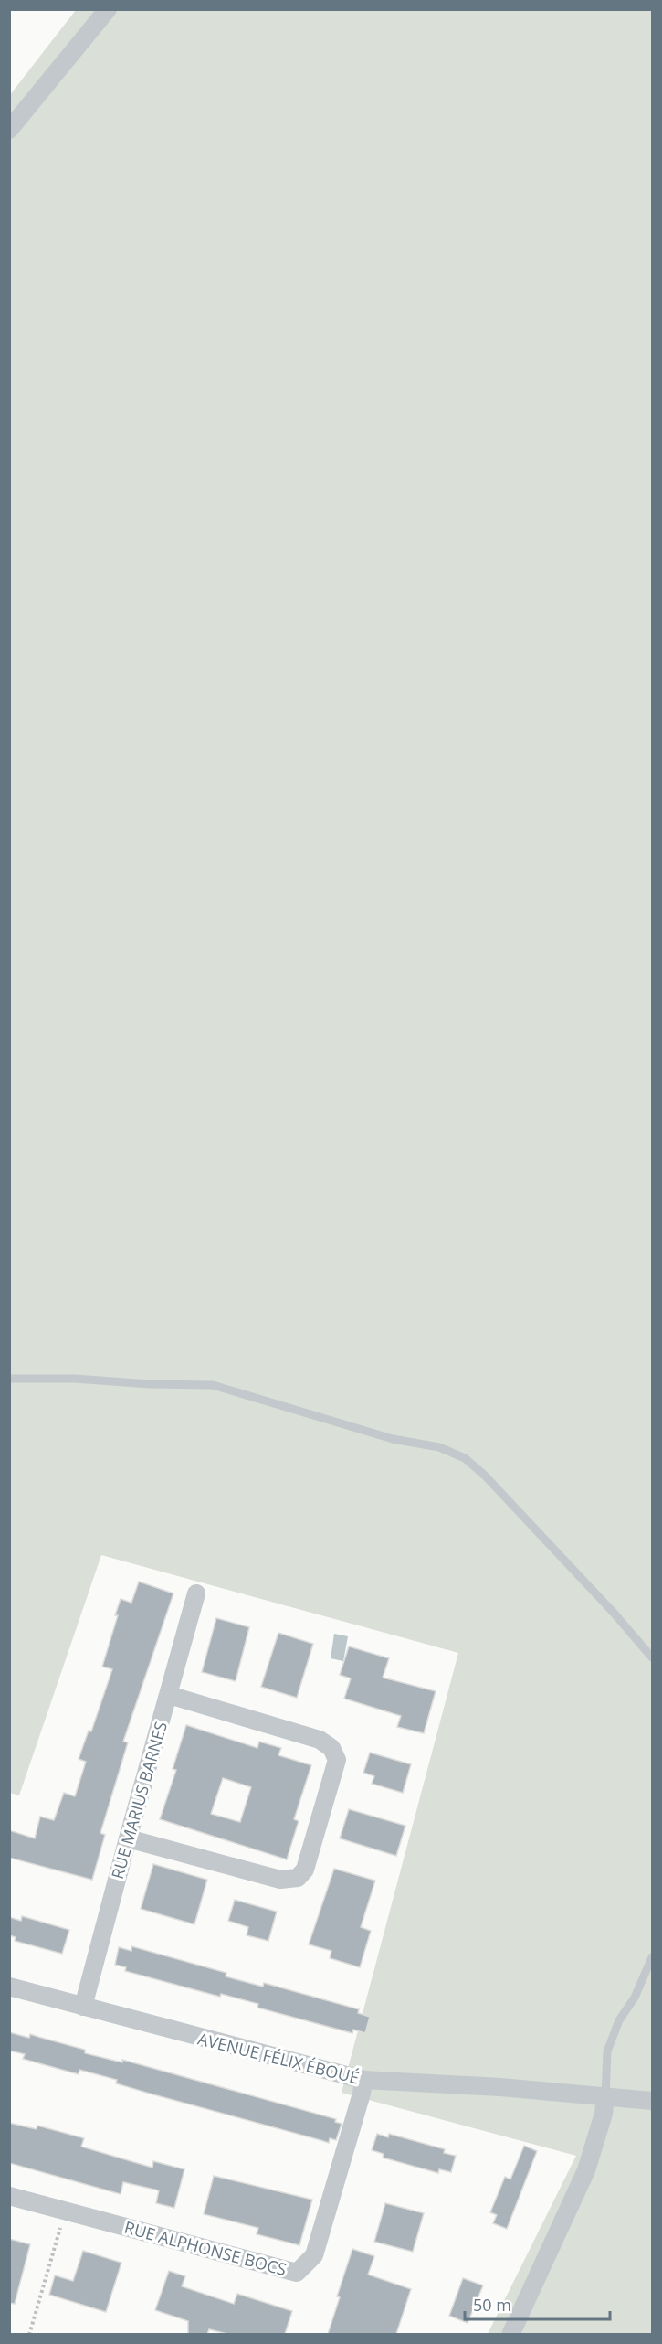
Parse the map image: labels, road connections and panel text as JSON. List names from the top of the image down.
{
  "streets": {
    "street": ["RUE MARIUS BARNES", "AVENUE FÉLIX ÉBOUÉ", "RUE ALPHONSE BOCS"]
  },
  "crossings": [
    ["RUE MARIUS BARNES", "AVENUE FÉLIX ÉBOUÉ"],
    ["AVENUE FÉLIX ÉBOUÉ", "RUE ALPHONSE BOCS"]
  ],
  "scale_bar": "50 m"
}
